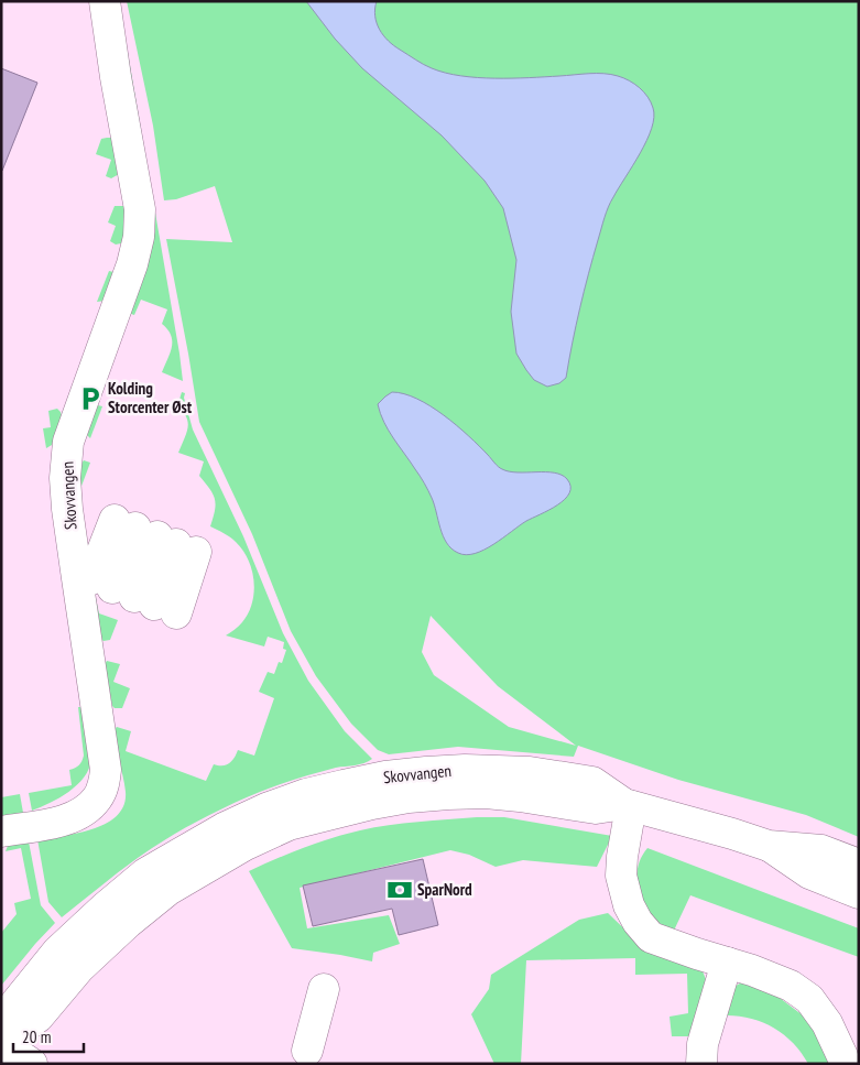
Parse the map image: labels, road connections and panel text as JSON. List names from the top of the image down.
{
  "streets": {
    "street": ["Skovvangen"]
  },
  "places": {
    "parking": ["Kolding Storcenter Øst"],
    "bank": ["SparNord"]
  },
  "scale_bar": "20 m"
}
